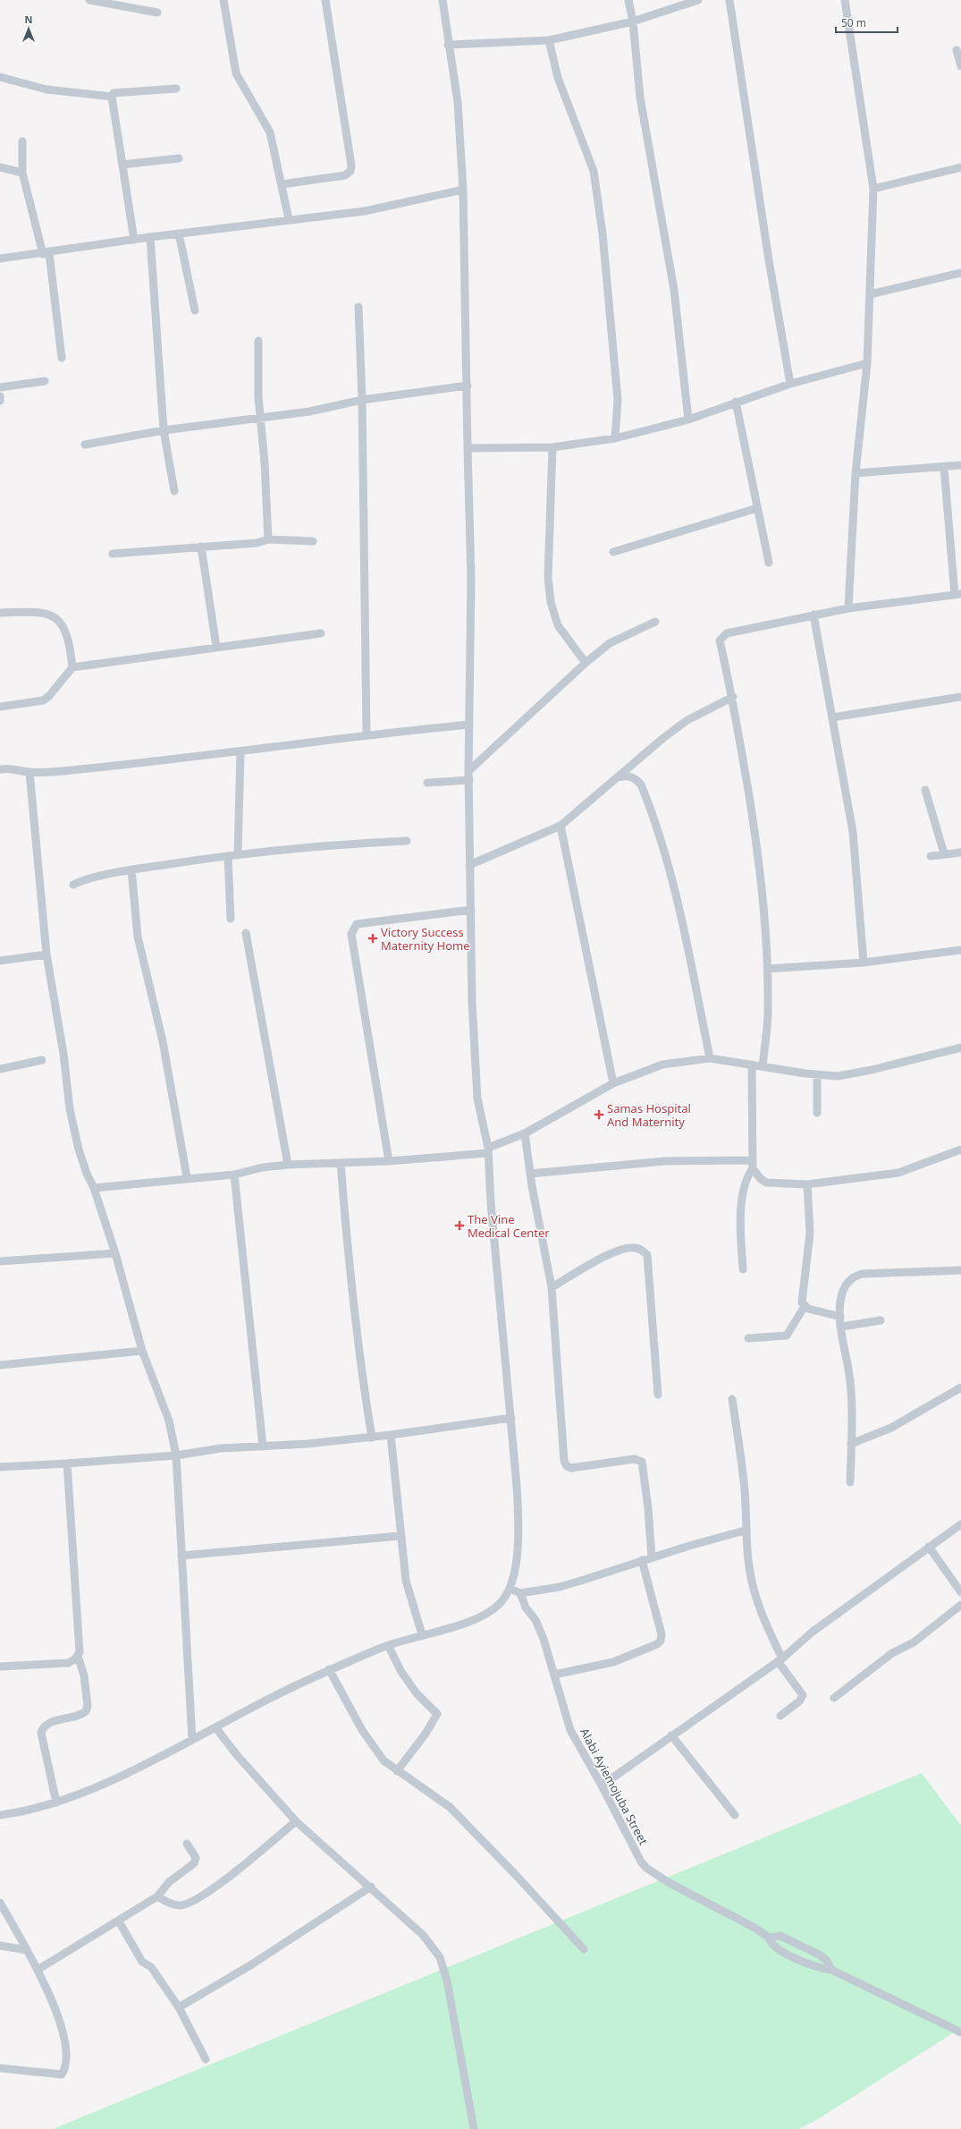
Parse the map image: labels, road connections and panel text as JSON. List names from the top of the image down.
{
  "streets": {
    "street": ["Alabi Ayiemojuba Street"]
  },
  "places": {
    "health": ["Victory Success Maternity Home", "Samas Hospital And Maternity", "The Vine Medical Center"]
  },
  "scale_bar": "50 m",
  "north": "top"
}
